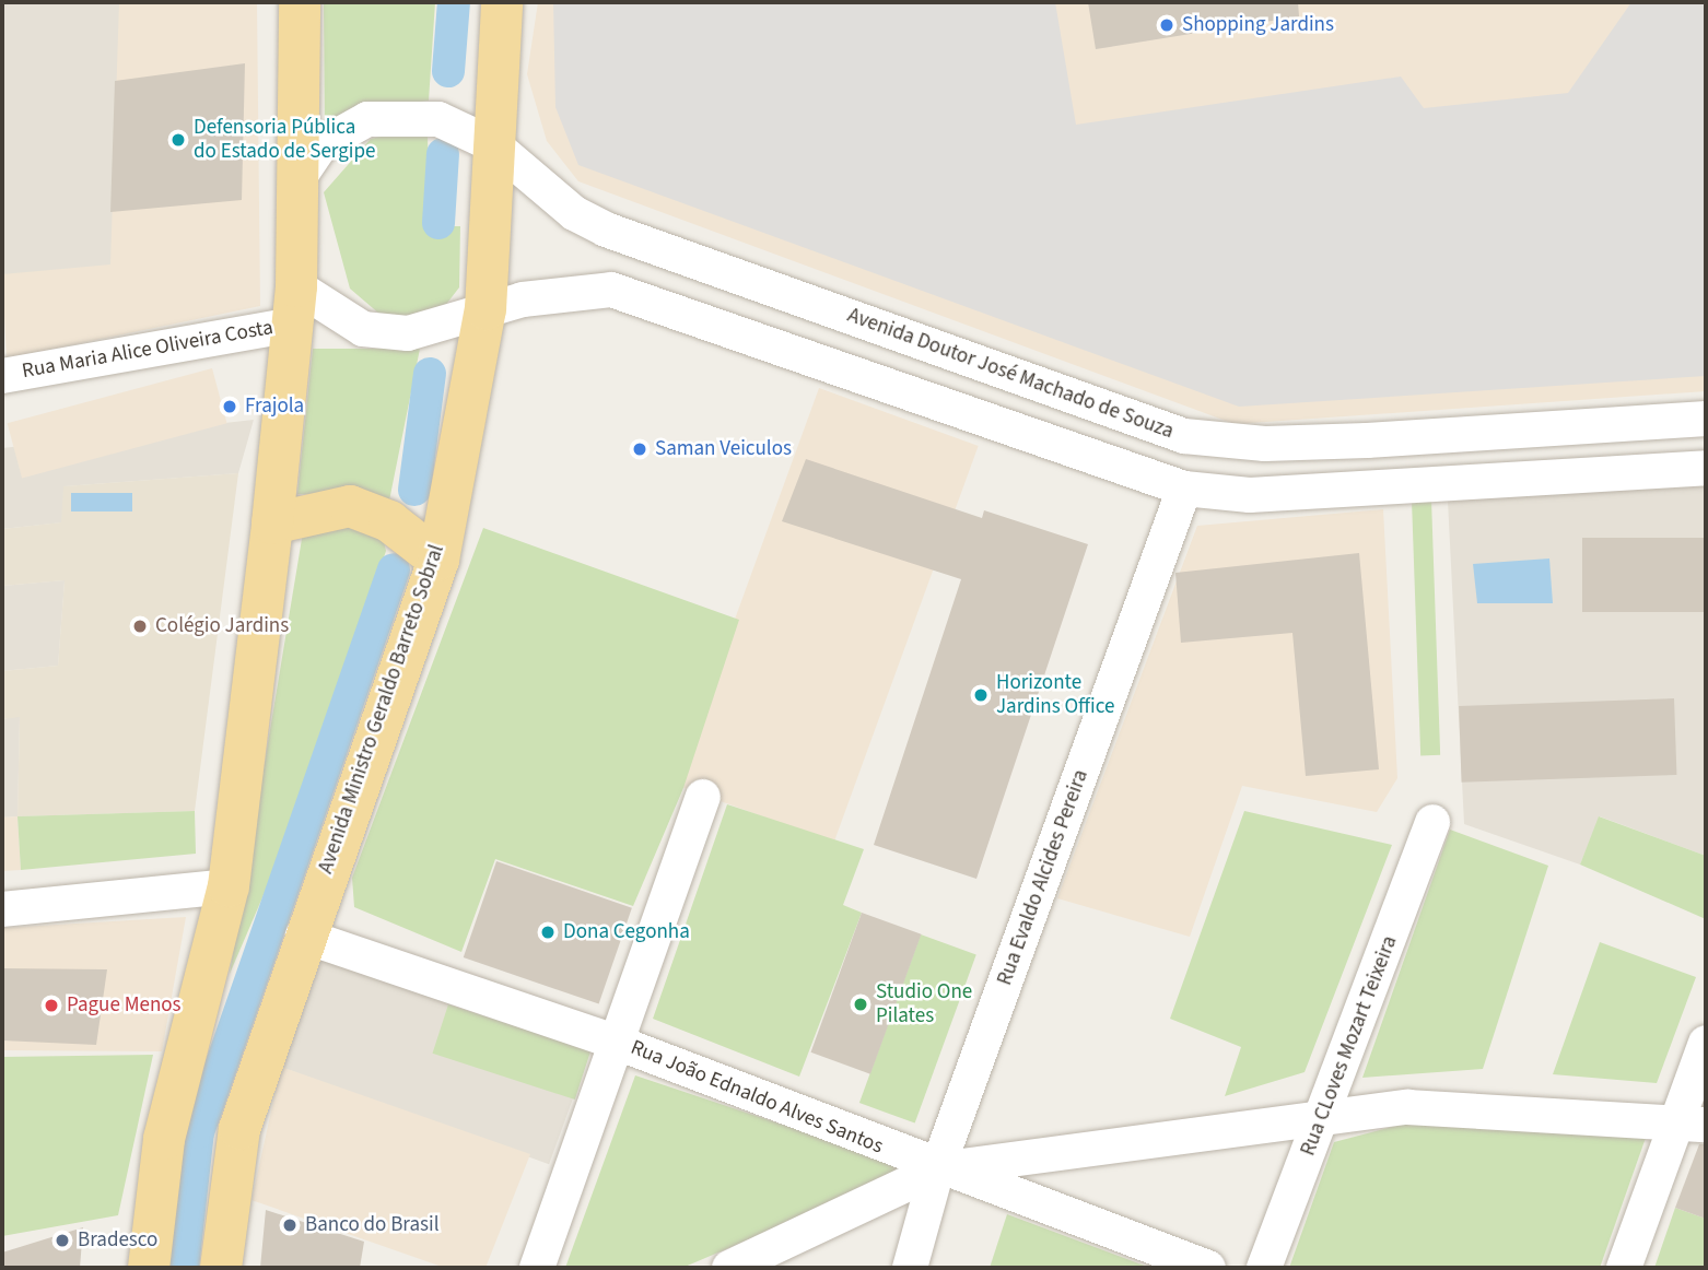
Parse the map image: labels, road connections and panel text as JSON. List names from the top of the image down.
{
  "streets": {
    "main road": ["Avenida Ministro Geraldo Barreto Sobral"],
    "street": [
      "Rua Maria Alice Oliveira Costa",
      "Avenida Doutor José Machado de Souza",
      "Rua Evaldo Alcides Pereira",
      "Rua CLoves Mozart Teixeira",
      "Rua João Ednaldo Alves Santos"
    ]
  },
  "crossings": [
    ["Rua Maria Alice Oliveira Costa", "Avenida Doutor José Machado de Souza"],
    ["Rua Maria Alice Oliveira Costa", "Avenida Ministro Geraldo Barreto Sobral"],
    ["Avenida Doutor José Machado de Souza", "Avenida Ministro Geraldo Barreto Sobral"],
    ["Avenida Ministro Geraldo Barreto Sobral", "Rua João Ednaldo Alves Santos"],
    ["Rua Evaldo Alcides Pereira", "Rua João Ednaldo Alves Santos"]
  ],
  "places": [
    "Shopping Jardins",
    "Defensoria Pública do Estado de Sergipe",
    "Frajola",
    "Saman Veiculos",
    "Colégio Jardins",
    "Horizonte Jardins Office",
    "Dona Cegonha",
    "Studio One Pilates",
    "Pague Menos",
    "Banco do Brasil",
    "Bradesco"
  ]
}
